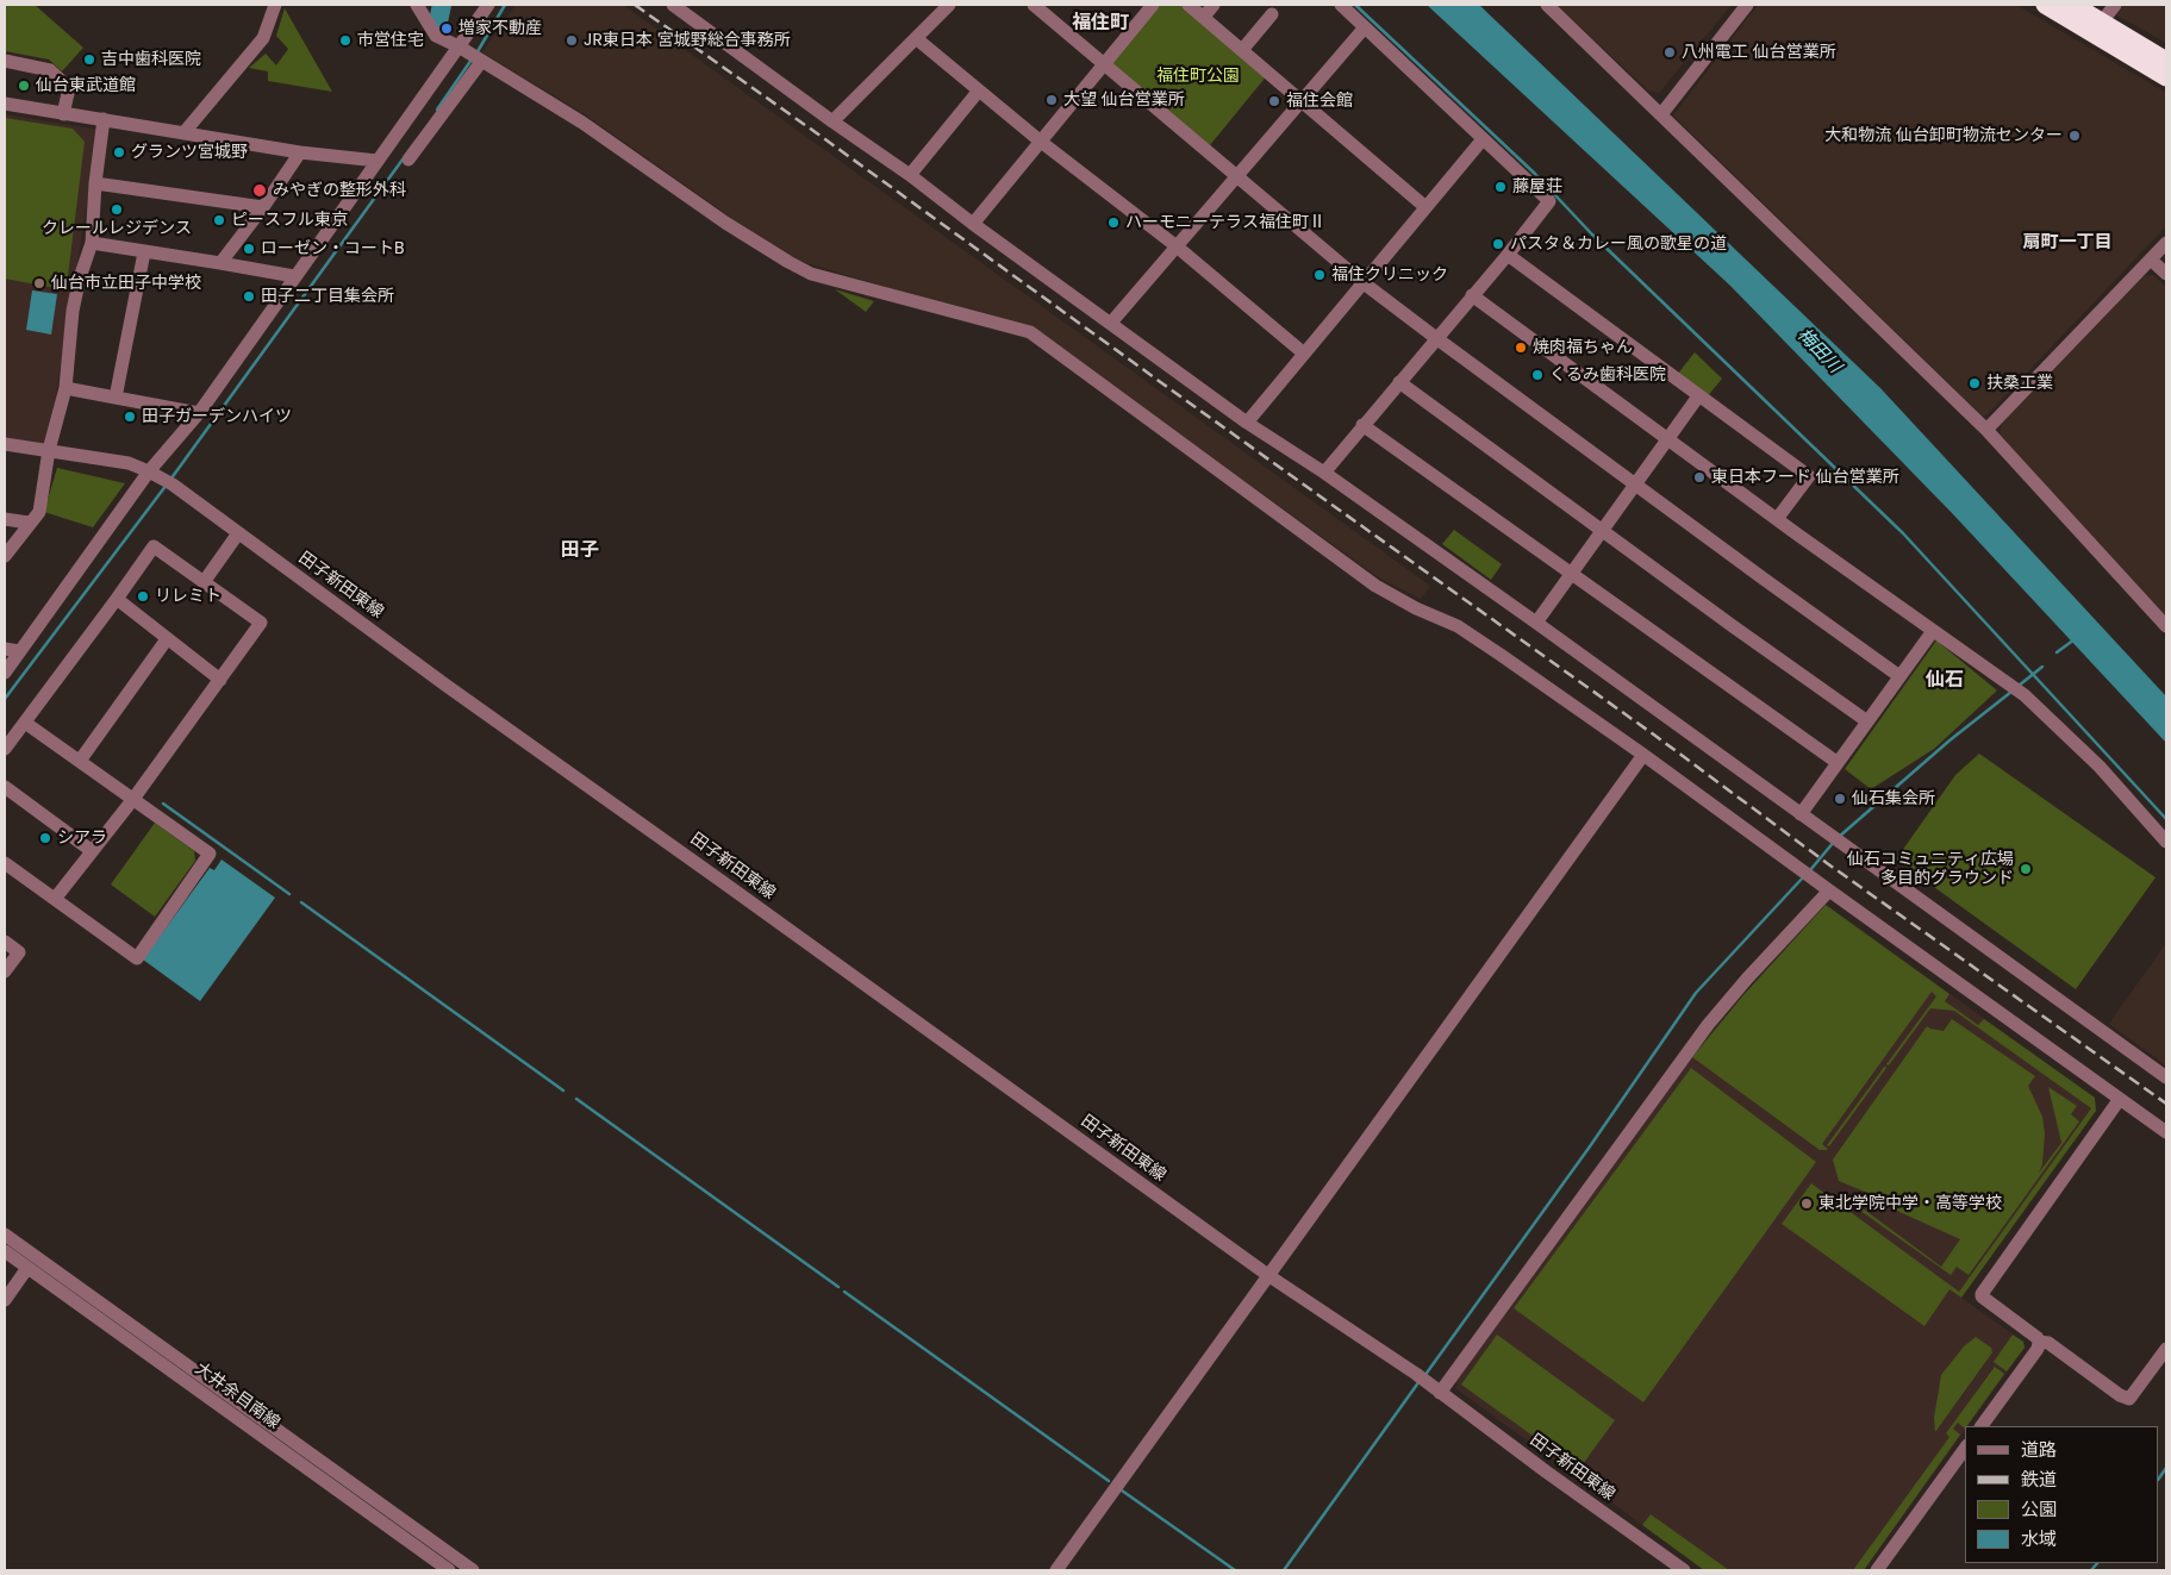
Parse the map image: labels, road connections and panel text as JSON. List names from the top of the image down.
{
  "streets": {
    "street": ["田子新田東線", "大井余目南線"]
  },
  "districts": [
    "福住町",
    "扇町一丁目",
    "田子",
    "仙石"
  ],
  "water": ["梅田川"],
  "parks": ["福住町公園"],
  "places": [
    "増家不動産",
    "市営住宅",
    "JR東日本 宮城野総合事務所",
    "八州電工 仙台営業所",
    "吉中歯科医院",
    "仙台東武道館",
    "大望 仙台営業所",
    "福住会館",
    "大和物流 仙台卸町物流センター",
    "グランツ宮城野",
    "藤屋荘",
    "みやぎの整形外科",
    "クレールレジデンス",
    "ピースフル東京",
    "ハーモニーテラス福住町Ⅱ",
    "パスタ＆カレー風の歌星の道",
    "ローゼン・コートB",
    "福住クリニック",
    "仙台市立田子中学校",
    "田子二丁目集会所",
    "焼肉福ちゃん",
    "くるみ歯科医院",
    "扶桑工業",
    "田子ガーデンハイツ",
    "東日本フード 仙台営業所",
    "リレミト",
    "仙石集会所",
    "シアラ",
    "仙石コミュニティ広場 多目的グラウンド",
    "東北学院中学・高等学校"
  ],
  "legend": [
    "道路",
    "鉄道",
    "公園",
    "水域"
  ]
}
